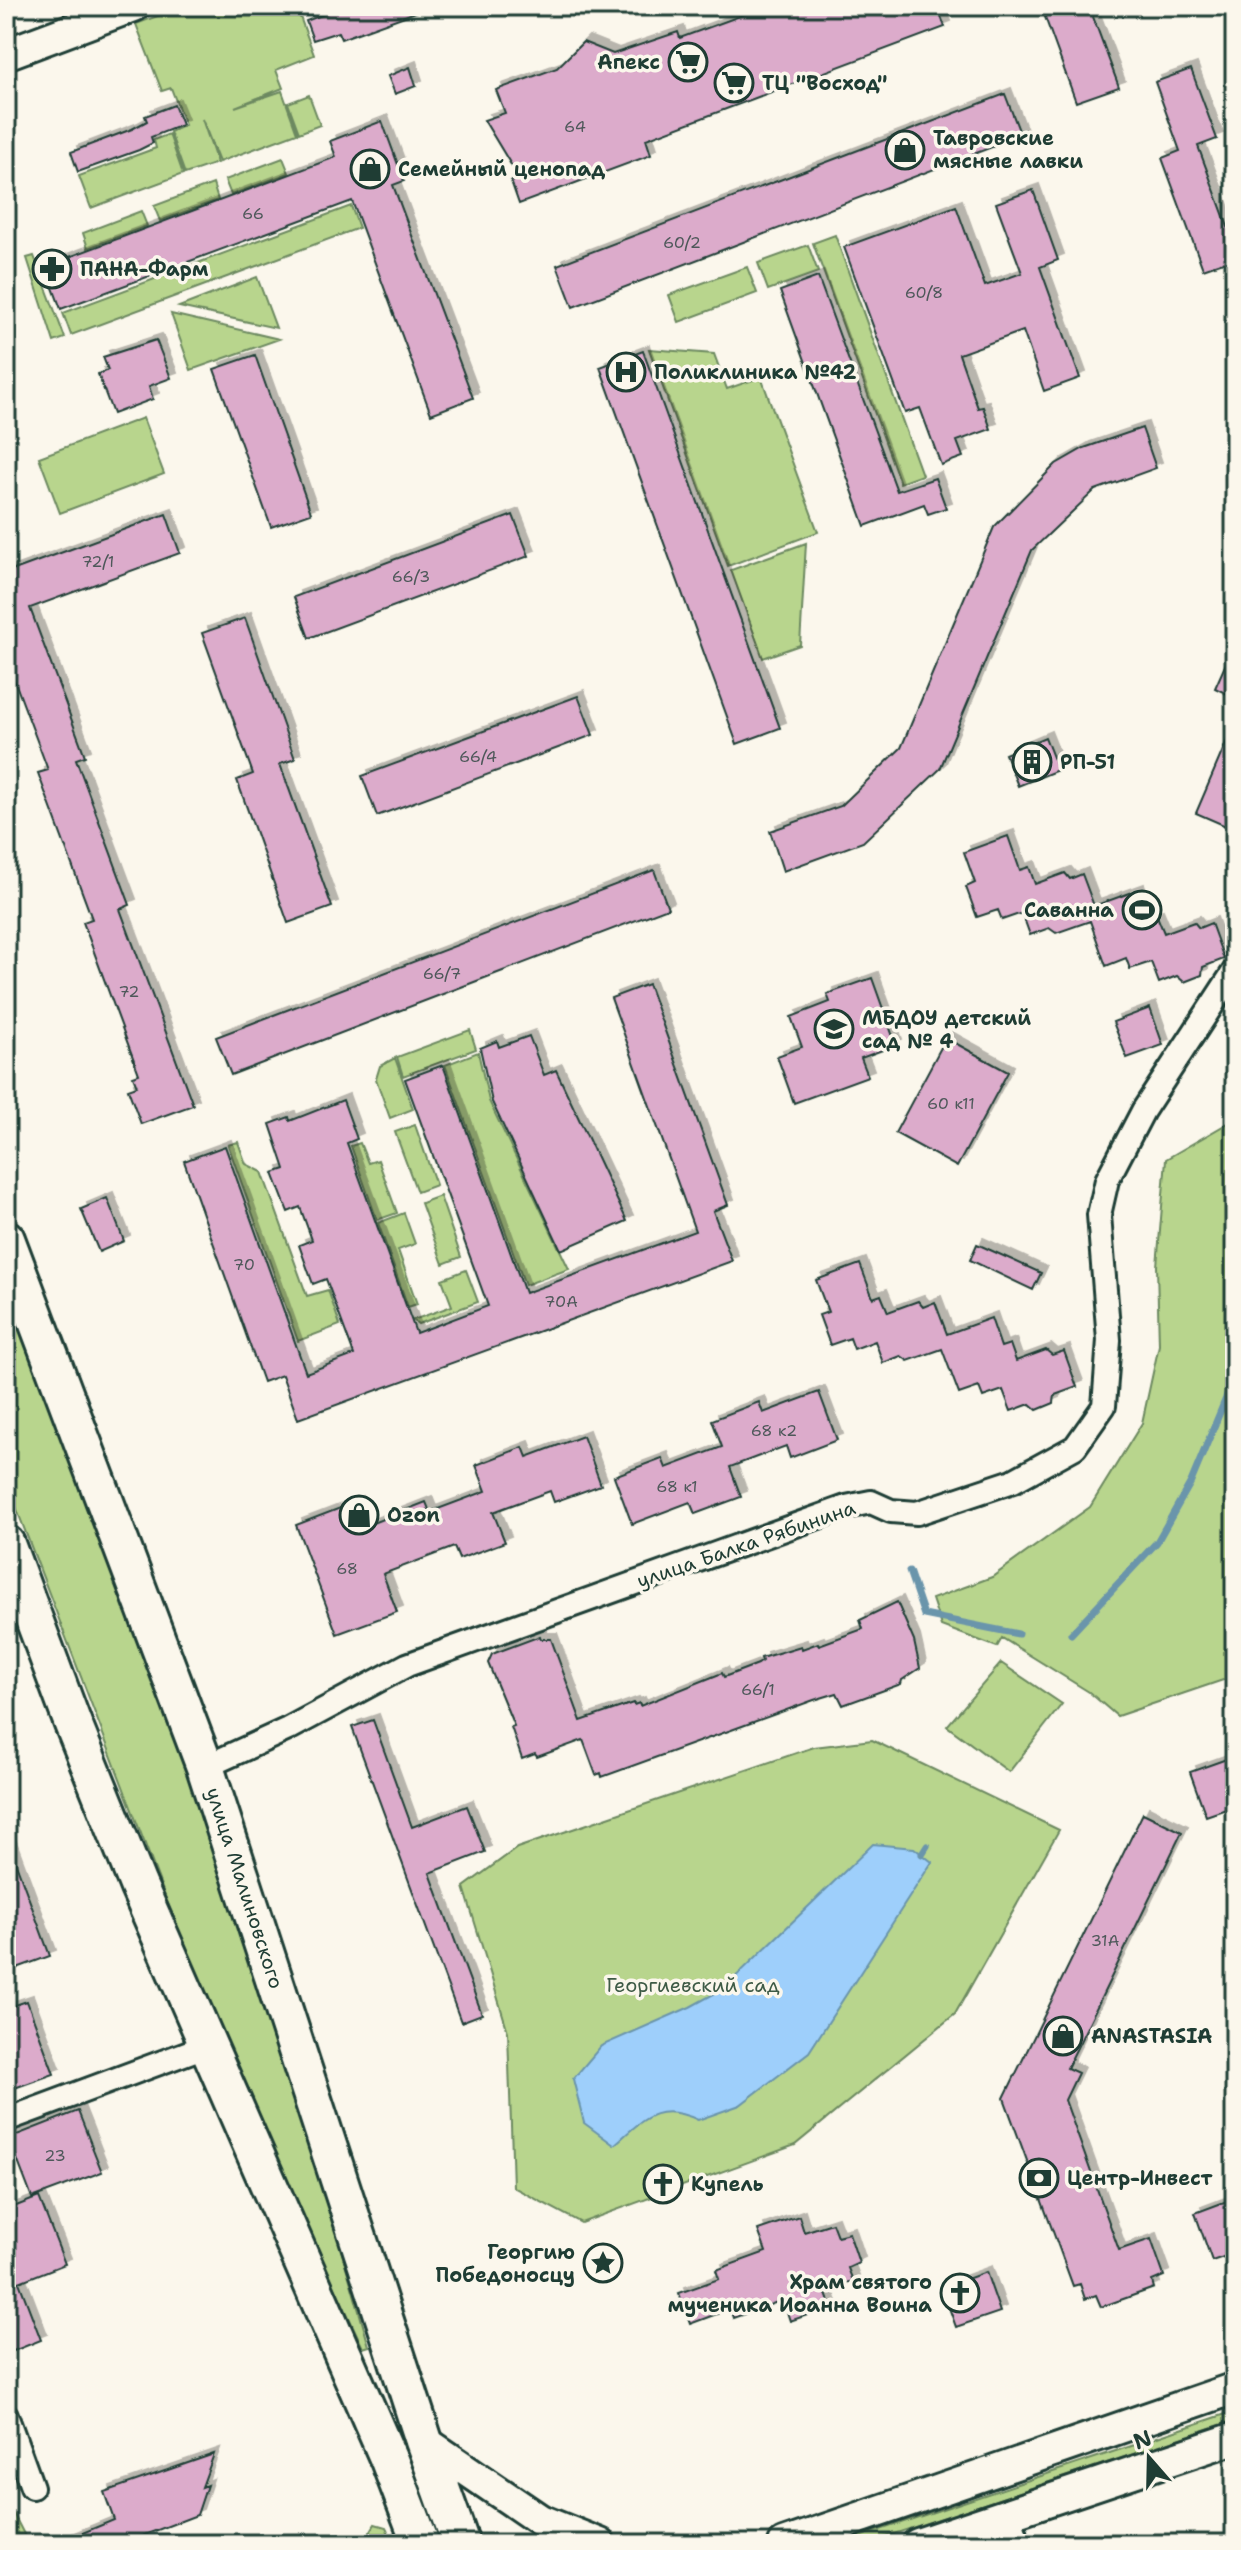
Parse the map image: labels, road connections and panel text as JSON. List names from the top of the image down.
{
  "streets": {
    "highway": ["улица Малиновского"],
    "street": ["улица Балка Рябинина"]
  },
  "crossings": [
    ["улица Балка Рябинина", "улица Малиновского"]
  ],
  "parks": ["Георгиевский сад"],
  "places": {
    "supermarket": ["Апекс", "ТЦ \"Восход\""],
    "shop": [
      "Тавровские мясные лавки",
      "Семейный ценопад",
      "Ozon",
      "ANASTASIA"
    ],
    "pharmacy": ["ПАНА-Фарм"],
    "hospital": ["Поликлиника №42"],
    "building": ["РП-51"],
    "sports": ["Саванна"],
    "school or university": ["МБДОУ детский сад № 4"],
    "bank": ["Центр-Инвест"],
    "church": ["Купель", "Храм святого мученика Иоанна Воина"],
    "place": ["Георгию Победоносцу"]
  },
  "house_numbers": [
    "64",
    "66",
    "60/2",
    "60/8",
    "72/1",
    "66/3",
    "66/4",
    "66/7",
    "72",
    "60 к11",
    "70",
    "70А",
    "68 к2",
    "68 к1",
    "68",
    "66/1",
    "31А",
    "23"
  ],
  "north": "top"
}
